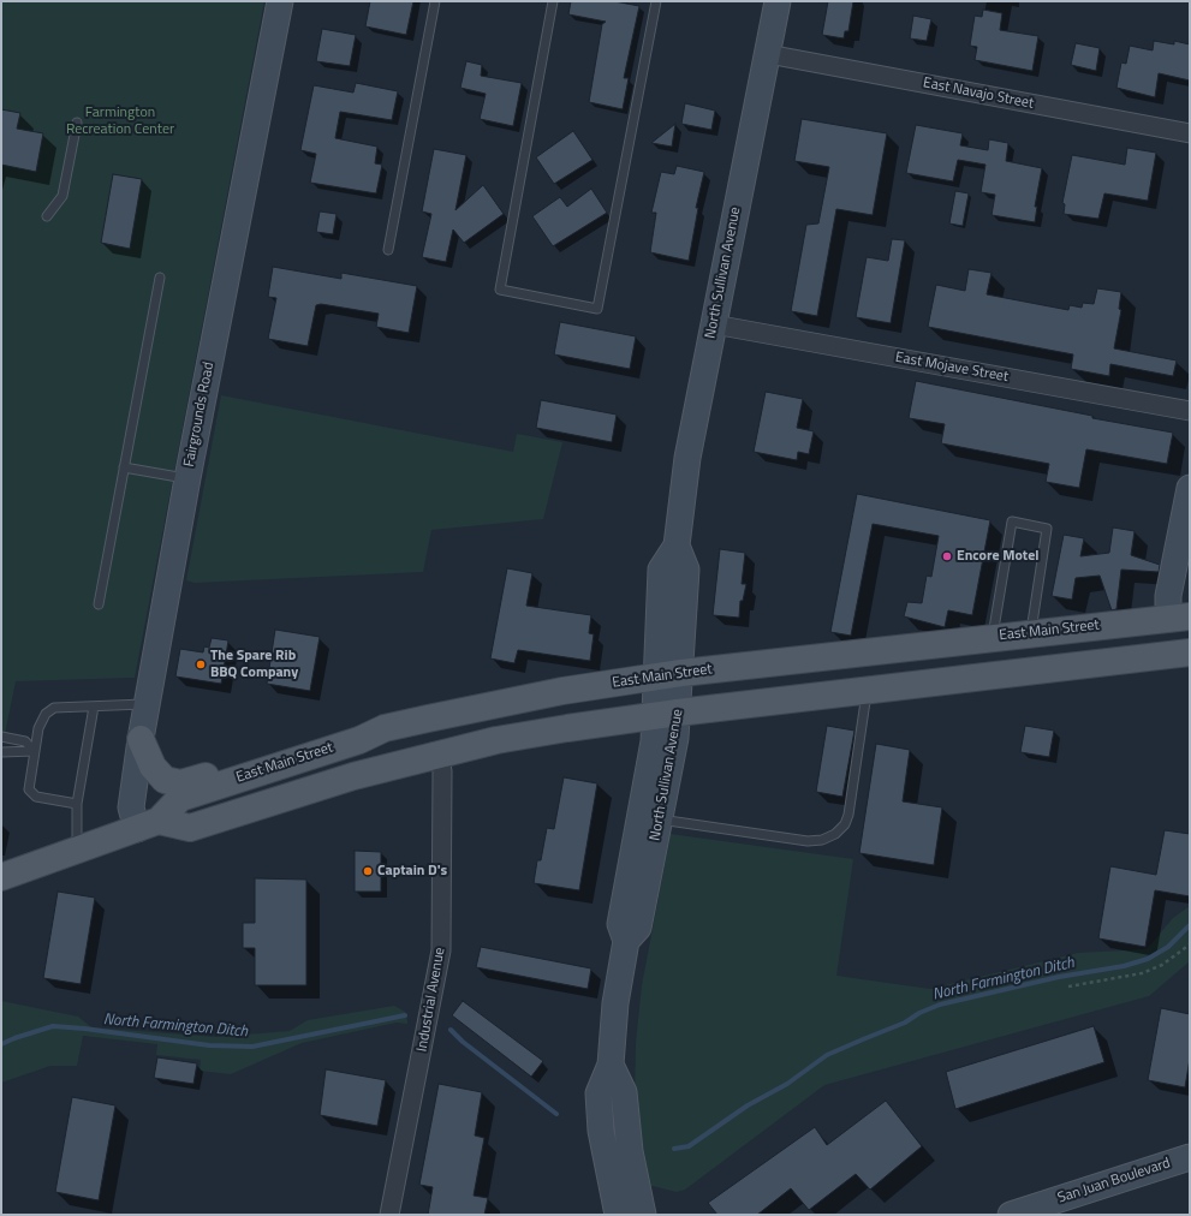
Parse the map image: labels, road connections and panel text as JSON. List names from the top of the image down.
{
  "streets": {
    "main road": [
      "North Sullivan Avenue",
      "Fairgrounds Road",
      "East Main Street",
      "San Juan Boulevard"
    ],
    "street": ["East Navajo Street", "East Mojave Street", "Industrial Avenue"]
  },
  "crossings": [
    ["East Navajo Street", "North Sullivan Avenue"],
    ["North Sullivan Avenue", "East Mojave Street"],
    ["North Sullivan Avenue", "East Main Street"],
    ["Fairgrounds Road", "East Main Street"]
  ],
  "water": ["North Farmington Ditch"],
  "parks": ["Farmington Recreation Center"],
  "places": ["Encore Motel", "The Spare Rib BBQ Company", "Captain D's"]
}
